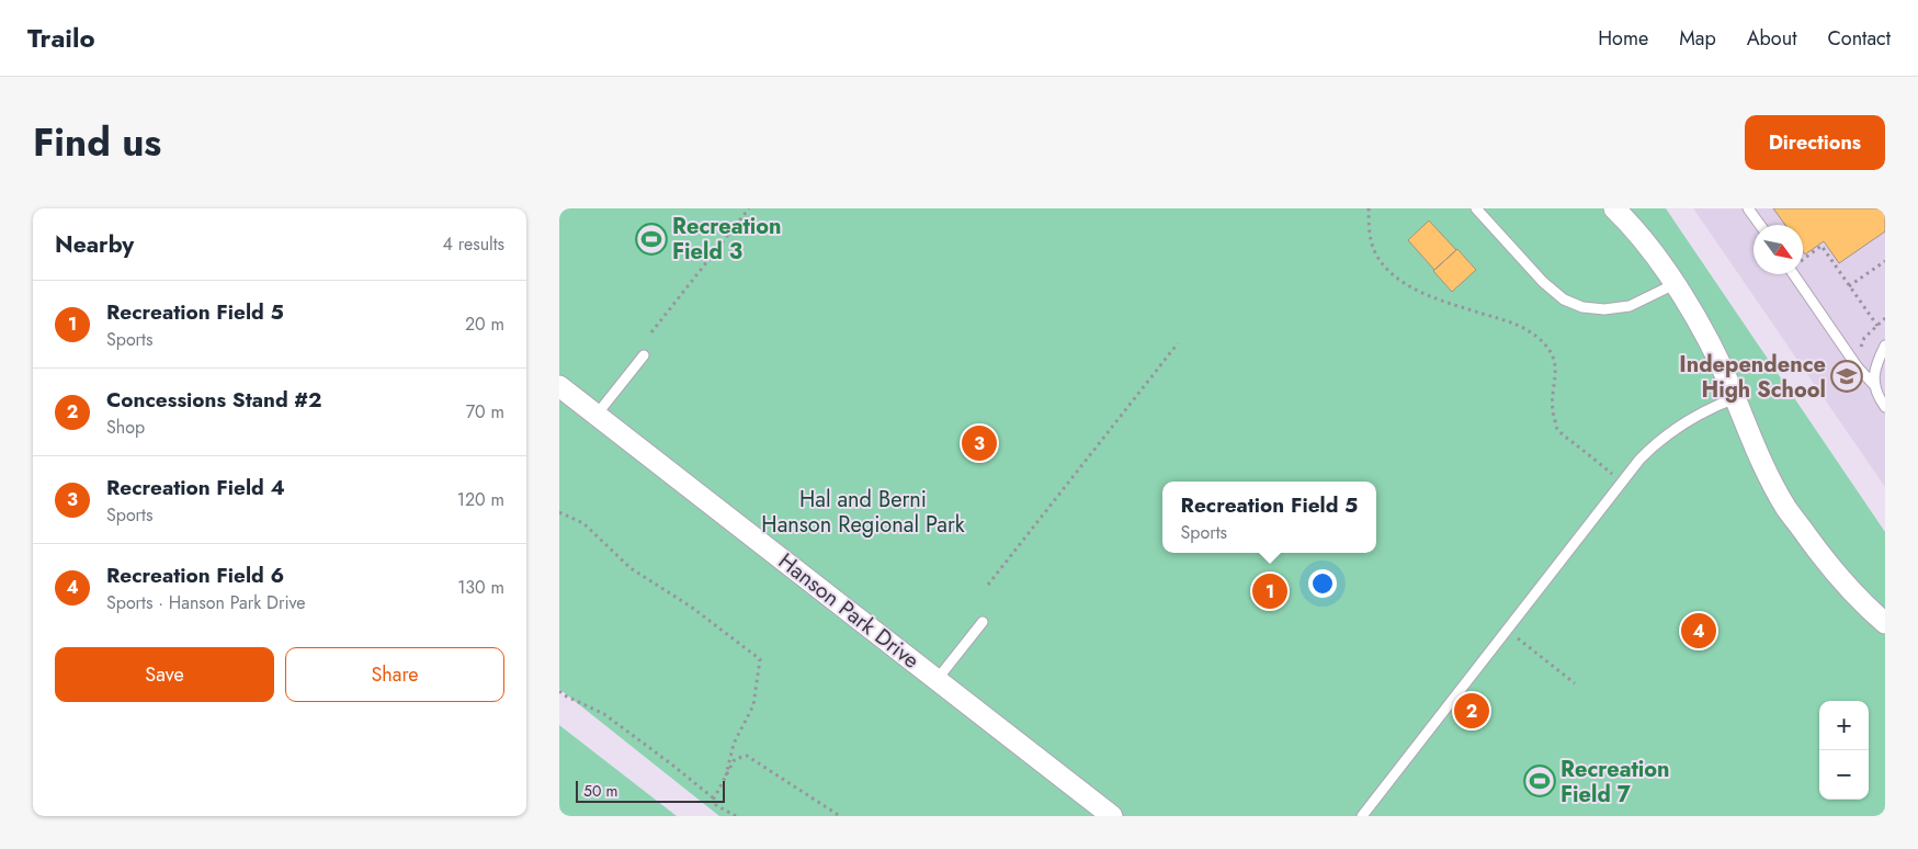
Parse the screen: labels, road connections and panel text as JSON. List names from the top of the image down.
{
  "streets": {
    "street": ["Hanson Park Drive"]
  },
  "parks": ["Hal and Berni Hanson Regional Park"],
  "places": {
    "sports": ["Recreation Field 3", "Recreation Field 7"],
    "school or university": ["Independence High School"]
  },
  "scale_bar": "50 m",
  "north": "bottom right",
  "page": {
    "header": "Trailo",
    "nav": [
      "Home",
      "Map",
      "About",
      "Contact"
    ],
    "title": "Find us",
    "buttons": [
      "Directions",
      ["Save", "Share"]
    ],
    "heading": ["Nearby", "4 results"],
    "list": [
      {
        "mark": "1",
        "name": "Recreation Field 5",
        "note": "Sports",
        "value": "20 m"
      },
      {
        "mark": "2",
        "name": "Concessions Stand #2",
        "note": "Shop",
        "value": "70 m"
      },
      {
        "mark": "3",
        "name": "Recreation Field 4",
        "note": "Sports",
        "value": "120 m"
      },
      {
        "mark": "4",
        "name": "Recreation Field 6",
        "note": "Sports · Hanson Park Drive",
        "value": "130 m"
      }
    ],
    "pins": [
      "3",
      "1",
      "4",
      "2"
    ],
    "popup": ["Recreation Field 5", "Sports"],
    "map_buttons": ["+", "−"],
    "scale": "50 m"
  }
}
